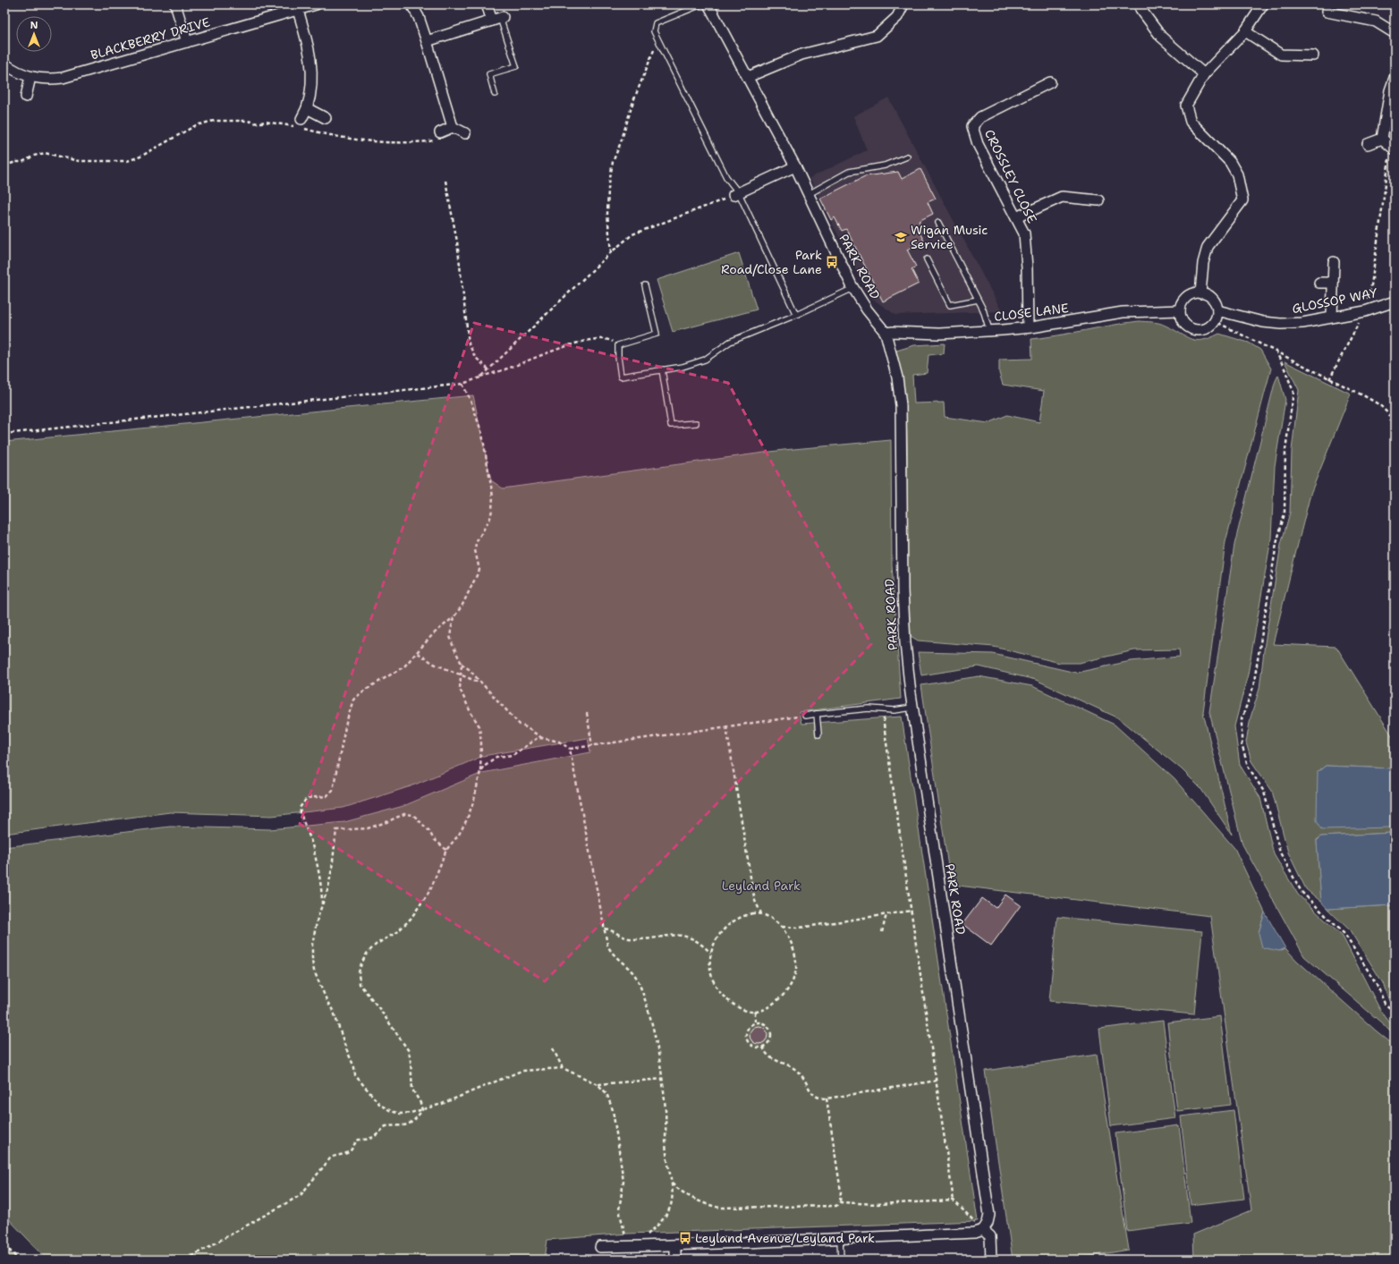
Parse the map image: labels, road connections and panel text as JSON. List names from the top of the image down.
{
  "streets": {
    "street": [
      "BLACKBERRY DRIVE",
      "CROSSLEY CLOSE",
      "PARK ROAD",
      "GLOSSOP WAY",
      "CLOSE LANE"
    ]
  },
  "crossings": [
    ["CROSSLEY CLOSE", "CLOSE LANE"],
    ["PARK ROAD", "CLOSE LANE"],
    ["GLOSSOP WAY", "CLOSE LANE"]
  ],
  "parks": ["Leyland Park"],
  "places": {
    "school or university": ["Wigan Music Service"],
    "bus stop": ["Park Road/Close Lane", "Leyland Avenue/Leyland Park"]
  },
  "north": "top"
}
